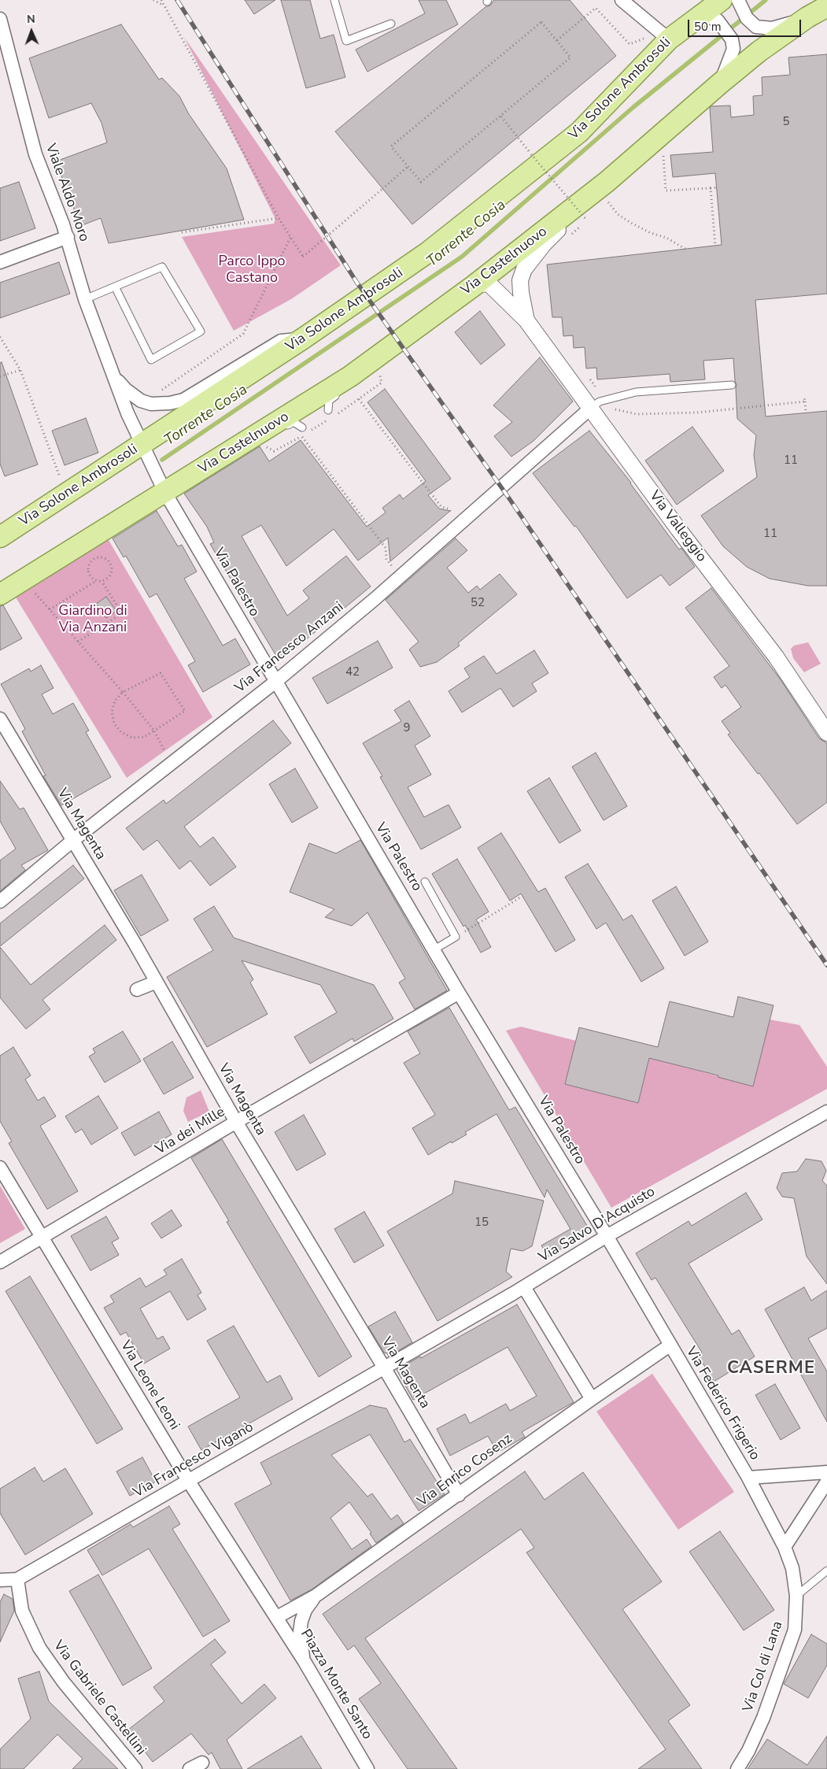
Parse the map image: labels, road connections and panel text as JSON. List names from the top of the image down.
{
  "streets": {
    "main road": ["Via Solone Ambrosoli", "Via Castelnuovo"],
    "street": [
      "Viale Aldo Moro",
      "Via Valleggio",
      "Via Palestro",
      "Via Francesco Anzani",
      "Via Magenta",
      "Via dei Mille",
      "Via Salvo D'Acquisto",
      "Via Leone Leoni",
      "Via Federico Frigerio",
      "Via Francesco Viganò",
      "Via Enrico Cosenz",
      "Via Col di Lana",
      "Piazza Monte Santo",
      "Via Gabriele Castellini"
    ]
  },
  "crossings": [
    ["Via Solone Ambrosoli", "Viale Aldo Moro"],
    ["Via Solone Ambrosoli", "Via Palestro"],
    ["Viale Aldo Moro", "Via Palestro"],
    ["Via Castelnuovo", "Via Valleggio"],
    ["Via Castelnuovo", "Via Palestro"],
    ["Via Valleggio", "Via Francesco Anzani"],
    ["Via Palestro", "Via Francesco Anzani"],
    ["Via Palestro", "Via dei Mille"],
    ["Via Palestro", "Via Salvo D'Acquisto"],
    ["Via Palestro", "Via Federico Frigerio"],
    ["Via Palestro", "Via Enrico Cosenz"],
    ["Via Francesco Anzani", "Via Magenta"],
    ["Via Magenta", "Via dei Mille"],
    ["Via Magenta", "Via Salvo D'Acquisto"],
    ["Via Magenta", "Via Francesco Viganò"],
    ["Via Magenta", "Via Enrico Cosenz"],
    ["Via dei Mille", "Via Leone Leoni"],
    ["Via Salvo D'Acquisto", "Via Francesco Viganò"],
    ["Via Leone Leoni", "Via Francesco Viganò"],
    ["Via Leone Leoni", "Via Enrico Cosenz"],
    ["Via Leone Leoni", "Piazza Monte Santo"],
    ["Via Federico Frigerio", "Via Enrico Cosenz"],
    ["Via Federico Frigerio", "Via Col di Lana"],
    ["Via Francesco Viganò", "Via Gabriele Castellini"],
    ["Via Enrico Cosenz", "Piazza Monte Santo"]
  ],
  "districts": ["CASERME"],
  "water": ["Torrente Cosia"],
  "parks": ["Parco Ippo Castano", "Giardino di Via Anzani"],
  "house_numbers": [
    "5",
    "11",
    "11",
    "52",
    "42",
    "9",
    "15"
  ],
  "scale_bar": "50 m",
  "north": "top"
}
